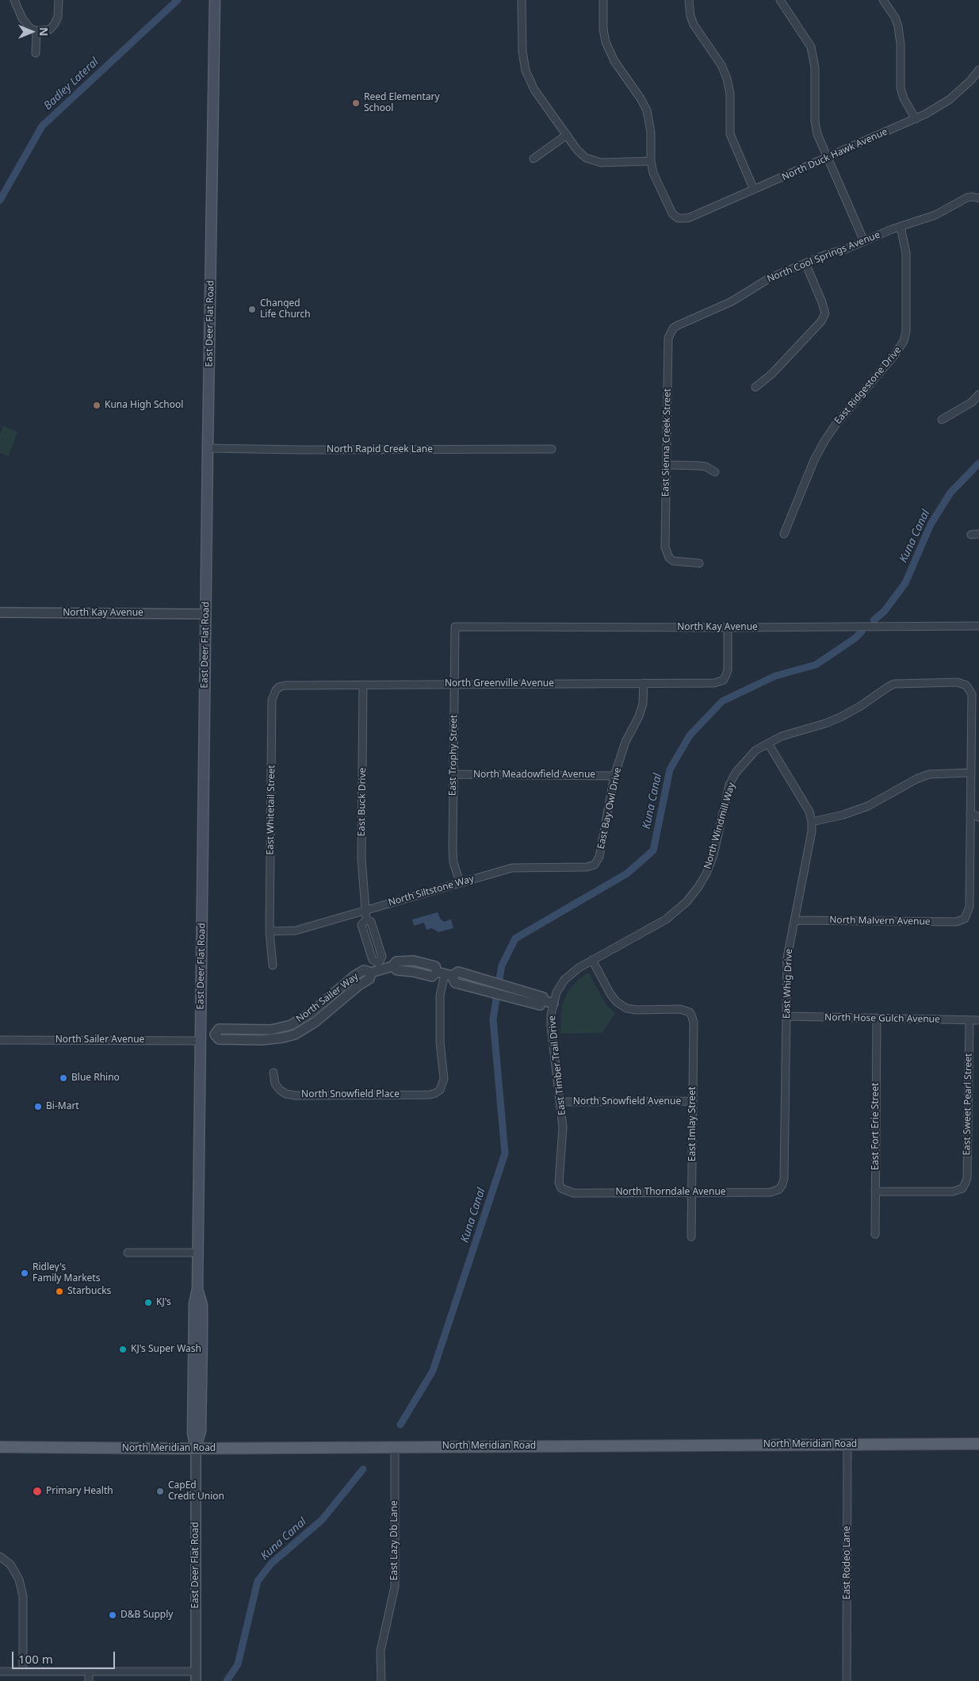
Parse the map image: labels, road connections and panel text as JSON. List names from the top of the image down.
{
  "streets": {
    "main road": ["East Deer Flat Road", "North Meridian Road"],
    "street": [
      "North Duck Hawk Avenue",
      "North Cool Springs Avenue",
      "East Ridgestone Drive",
      "East Sienna Creek Street",
      "North Rapid Creek Lane",
      "North Kay Avenue",
      "North Greenville Avenue",
      "East Trophy Street",
      "North Meadowfield Avenue",
      "East Buck Drive",
      "East Bay Owl Drive",
      "East Whitetail Street",
      "North Windmill Way",
      "North Siltstone Way",
      "North Malvern Avenue",
      "East Whig Drive",
      "North Sailer Way",
      "North Hose Gulch Avenue",
      "North Sailer Avenue",
      "East Timber Trail Drive",
      "North Snowfield Place",
      "North Snowfield Avenue",
      "East Sweet Pearl Street",
      "East Imlay Street",
      "East Fort Erie Street",
      "North Thorndale Avenue",
      "East Lazy Db Lane",
      "East Rodeo Lane"
    ]
  },
  "crossings": [
    ["North Cool Springs Avenue", "East Ridgestone Drive"],
    ["North Cool Springs Avenue", "East Sienna Creek Street"],
    ["East Deer Flat Road", "North Rapid Creek Lane"],
    ["East Deer Flat Road", "North Kay Avenue"],
    ["East Deer Flat Road", "North Sailer Way"],
    ["East Deer Flat Road", "North Sailer Avenue"],
    ["East Deer Flat Road", "North Meridian Road"],
    ["North Kay Avenue", "North Greenville Avenue"],
    ["North Kay Avenue", "East Trophy Street"],
    ["North Greenville Avenue", "East Trophy Street"],
    ["North Greenville Avenue", "East Buck Drive"],
    ["North Greenville Avenue", "East Bay Owl Drive"],
    ["North Greenville Avenue", "East Whitetail Street"],
    ["East Trophy Street", "North Meadowfield Avenue"],
    ["East Trophy Street", "North Siltstone Way"],
    ["North Meadowfield Avenue", "East Bay Owl Drive"],
    ["East Buck Drive", "North Siltstone Way"],
    ["East Buck Drive", "North Sailer Way"],
    ["East Bay Owl Drive", "North Siltstone Way"],
    ["East Whitetail Street", "North Siltstone Way"],
    ["North Windmill Way", "East Whig Drive"],
    ["North Windmill Way", "East Timber Trail Drive"],
    ["North Windmill Way", "East Imlay Street"],
    ["North Malvern Avenue", "East Whig Drive"],
    ["East Whig Drive", "North Hose Gulch Avenue"],
    ["East Whig Drive", "North Thorndale Avenue"],
    ["North Sailer Way", "North Sailer Avenue"],
    ["North Sailer Way", "North Snowfield Place"],
    ["North Hose Gulch Avenue", "East Sweet Pearl Street"],
    ["North Hose Gulch Avenue", "East Fort Erie Street"],
    ["East Timber Trail Drive", "North Snowfield Avenue"],
    ["East Timber Trail Drive", "East Imlay Street"],
    ["East Timber Trail Drive", "North Thorndale Avenue"],
    ["North Snowfield Avenue", "East Imlay Street"],
    ["East Sweet Pearl Street", "East Fort Erie Street"],
    ["East Imlay Street", "North Thorndale Avenue"],
    ["North Meridian Road", "East Lazy Db Lane"],
    ["North Meridian Road", "East Rodeo Lane"]
  ],
  "water": ["Badley Lateral", "Kuna Canal"],
  "places": [
    "Reed Elementary School",
    "Changed Life Church",
    "Kuna High School",
    "Blue Rhino",
    "Bi-Mart",
    "Ridley's Family Markets",
    "Starbucks",
    "KJ's",
    "KJ's Super Wash",
    "Primary Health",
    "CapEd Credit Union",
    "D&B Supply"
  ],
  "scale_bar": "100 m",
  "north": "right"
}
